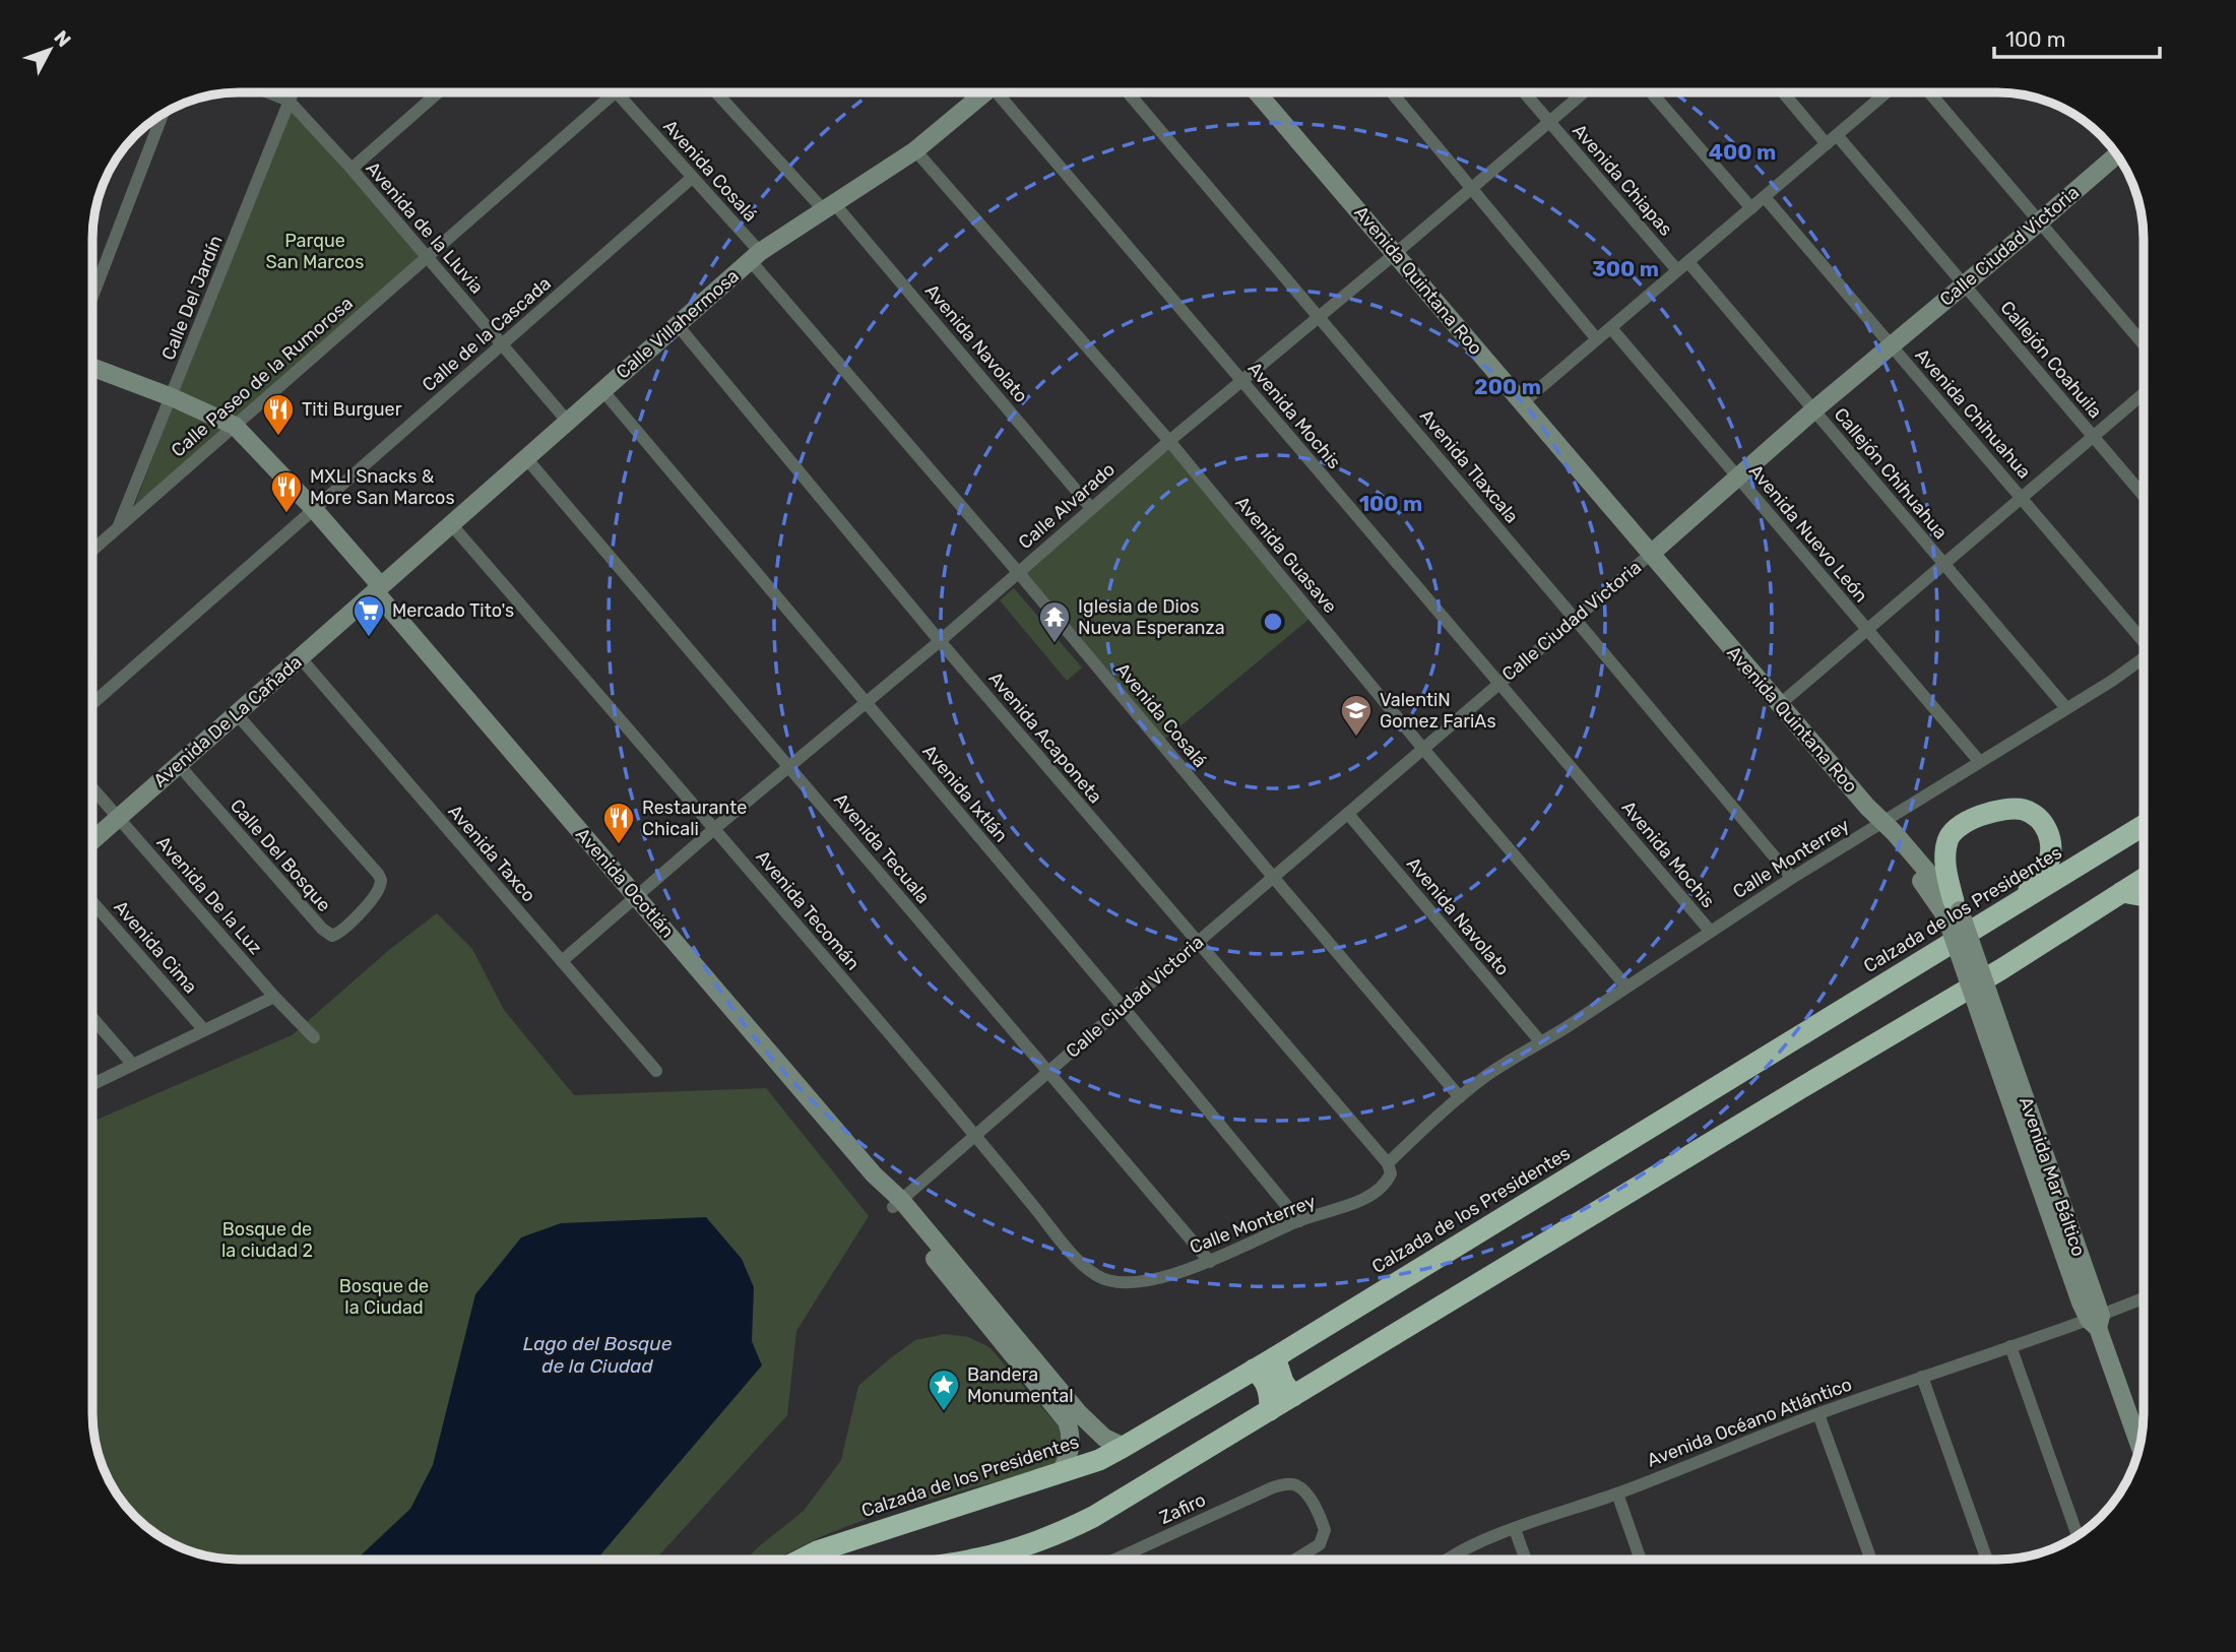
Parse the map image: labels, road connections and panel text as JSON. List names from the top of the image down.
{
  "streets": {
    "highway": ["Calzada de los Presidentes"],
    "main road": [
      "Calle Ciudad Victoria",
      "Avenida Quintana Roo",
      "Calle Villahermosa",
      "Avenida De La Cañada",
      "Avenida Ocotlán",
      "Avenida Mar Báltico"
    ],
    "street": [
      "Avenida Cosalá",
      "Avenida Chiapas",
      "Avenida de la Lluvia",
      "Calle Del Jardín",
      "Calle de la Cascada",
      "Avenida Navolato",
      "Callejón Coahuila",
      "Calle Paseo de la Rumorosa",
      "Avenida Chihuahua",
      "Avenida Mochis",
      "Avenida Tlaxcala",
      "Callejón Chihuahua",
      "Calle Alvarado",
      "Avenida Nuevo León",
      "Avenida Guasave",
      "Avenida Acaponeta",
      "Avenida Ixtlán",
      "Avenida Tecuala",
      "Avenida Taxco",
      "Calle Del Bosque",
      "Calle Monterrey",
      "Avenida De la Luz",
      "Avenida Tecomán",
      "Avenida Cima",
      "Avenida Océano Atlántico",
      "Zafiro"
    ]
  },
  "crossings": [
    ["Avenida Cosalá", "Calle Ciudad Victoria"],
    ["Avenida Cosalá", "Calle Villahermosa"],
    ["Avenida Cosalá", "Calle de la Cascada"],
    ["Avenida Cosalá", "Calle Alvarado"],
    ["Avenida Cosalá", "Calle Monterrey"],
    ["Avenida Chiapas", "Callejón Chihuahua"],
    ["Avenida Chiapas", "Calle Alvarado"],
    ["Avenida de la Lluvia", "Calle Del Jardín"],
    ["Avenida de la Lluvia", "Calle Villahermosa"],
    ["Avenida de la Lluvia", "Calle de la Cascada"],
    ["Avenida de la Lluvia", "Calle Paseo de la Rumorosa"],
    ["Calle Ciudad Victoria", "Avenida Quintana Roo"],
    ["Calle Ciudad Victoria", "Avenida Navolato"],
    ["Calle Ciudad Victoria", "Callejón Coahuila"],
    ["Calle Ciudad Victoria", "Avenida Chihuahua"],
    ["Calle Ciudad Victoria", "Avenida Mochis"],
    ["Calle Ciudad Victoria", "Avenida Tlaxcala"],
    ["Calle Ciudad Victoria", "Callejón Chihuahua"],
    ["Calle Ciudad Victoria", "Avenida Nuevo León"],
    ["Calle Ciudad Victoria", "Avenida Guasave"],
    ["Calle Ciudad Victoria", "Avenida Acaponeta"],
    ["Calle Ciudad Victoria", "Avenida Ixtlán"],
    ["Calle Ciudad Victoria", "Avenida Tecuala"],
    ["Calle Ciudad Victoria", "Avenida Ocotlán"],
    ["Calle Ciudad Victoria", "Avenida Tecomán"],
    ["Avenida Quintana Roo", "Calle Alvarado"],
    ["Avenida Quintana Roo", "Calle Monterrey"],
    ["Avenida Quintana Roo", "Avenida Mar Báltico"],
    ["Calle Del Jardín", "Calle Paseo de la Rumorosa"],
    ["Calle Del Jardín", "Avenida Ocotlán"],
    ["Calle Villahermosa", "Avenida Navolato"],
    ["Calle Villahermosa", "Avenida Guasave"],
    ["Calle Villahermosa", "Avenida De La Cañada"],
    ["Calle Villahermosa", "Avenida Acaponeta"],
    ["Calle Villahermosa", "Avenida Ixtlán"],
    ["Calle Villahermosa", "Avenida Tecuala"],
    ["Calle Villahermosa", "Avenida Ocotlán"],
    ["Calle Villahermosa", "Avenida Tecomán"],
    ["Calle de la Cascada", "Avenida Ocotlán"],
    ["Avenida Navolato", "Calle Alvarado"],
    ["Avenida Navolato", "Calle Monterrey"],
    ["Calle Paseo de la Rumorosa", "Avenida Ocotlán"],
    ["Avenida Mochis", "Calle Alvarado"],
    ["Avenida Mochis", "Calle Monterrey"],
    ["Avenida Tlaxcala", "Calle Alvarado"],
    ["Avenida Tlaxcala", "Calle Monterrey"],
    ["Callejón Chihuahua", "Calle Monterrey"],
    ["Calle Alvarado", "Avenida Guasave"],
    ["Calle Alvarado", "Avenida Acaponeta"],
    ["Calle Alvarado", "Avenida Ixtlán"],
    ["Calle Alvarado", "Avenida Tecuala"],
    ["Calle Alvarado", "Avenida Taxco"],
    ["Calle Alvarado", "Avenida Ocotlán"],
    ["Calle Alvarado", "Avenida Tecomán"],
    ["Avenida Nuevo León", "Calle Monterrey"],
    ["Avenida Guasave", "Calle Monterrey"],
    ["Avenida De La Cañada", "Avenida Taxco"],
    ["Avenida De La Cañada", "Calle Del Bosque"],
    ["Avenida De La Cañada", "Avenida Ocotlán"],
    ["Avenida De La Cañada", "Avenida De la Luz"],
    ["Avenida Acaponeta", "Calle Monterrey"],
    ["Avenida Ixtlán", "Calle Monterrey"],
    ["Avenida Tecuala", "Calle Monterrey"],
    ["Calle Monterrey", "Avenida Tecomán"],
    ["Avenida Ocotlán", "Calzada de los Presidentes"],
    ["Avenida Mar Báltico", "Avenida Océano Atlántico"]
  ],
  "water": ["Lago del Bosque de la Ciudad"],
  "parks": ["Parque San Marcos", "Bosque de la ciudad 2", "Bosque de la Ciudad"],
  "places": {
    "restaurant": ["Titi Burguer", "MXLI Snacks & More San Marcos", "Restaurante Chicali"],
    "supermarket": ["Mercado Tito's"],
    "temple": ["Iglesia de Dios Nueva Esperanza"],
    "school or university": ["ValentiN Gomez FariAs"],
    "place": ["Bandera Monumental"]
  },
  "scale_bar": "100 m",
  "north": "top right",
  "rings": [
    "400 m",
    "300 m",
    "200 m",
    "100 m"
  ]
}
